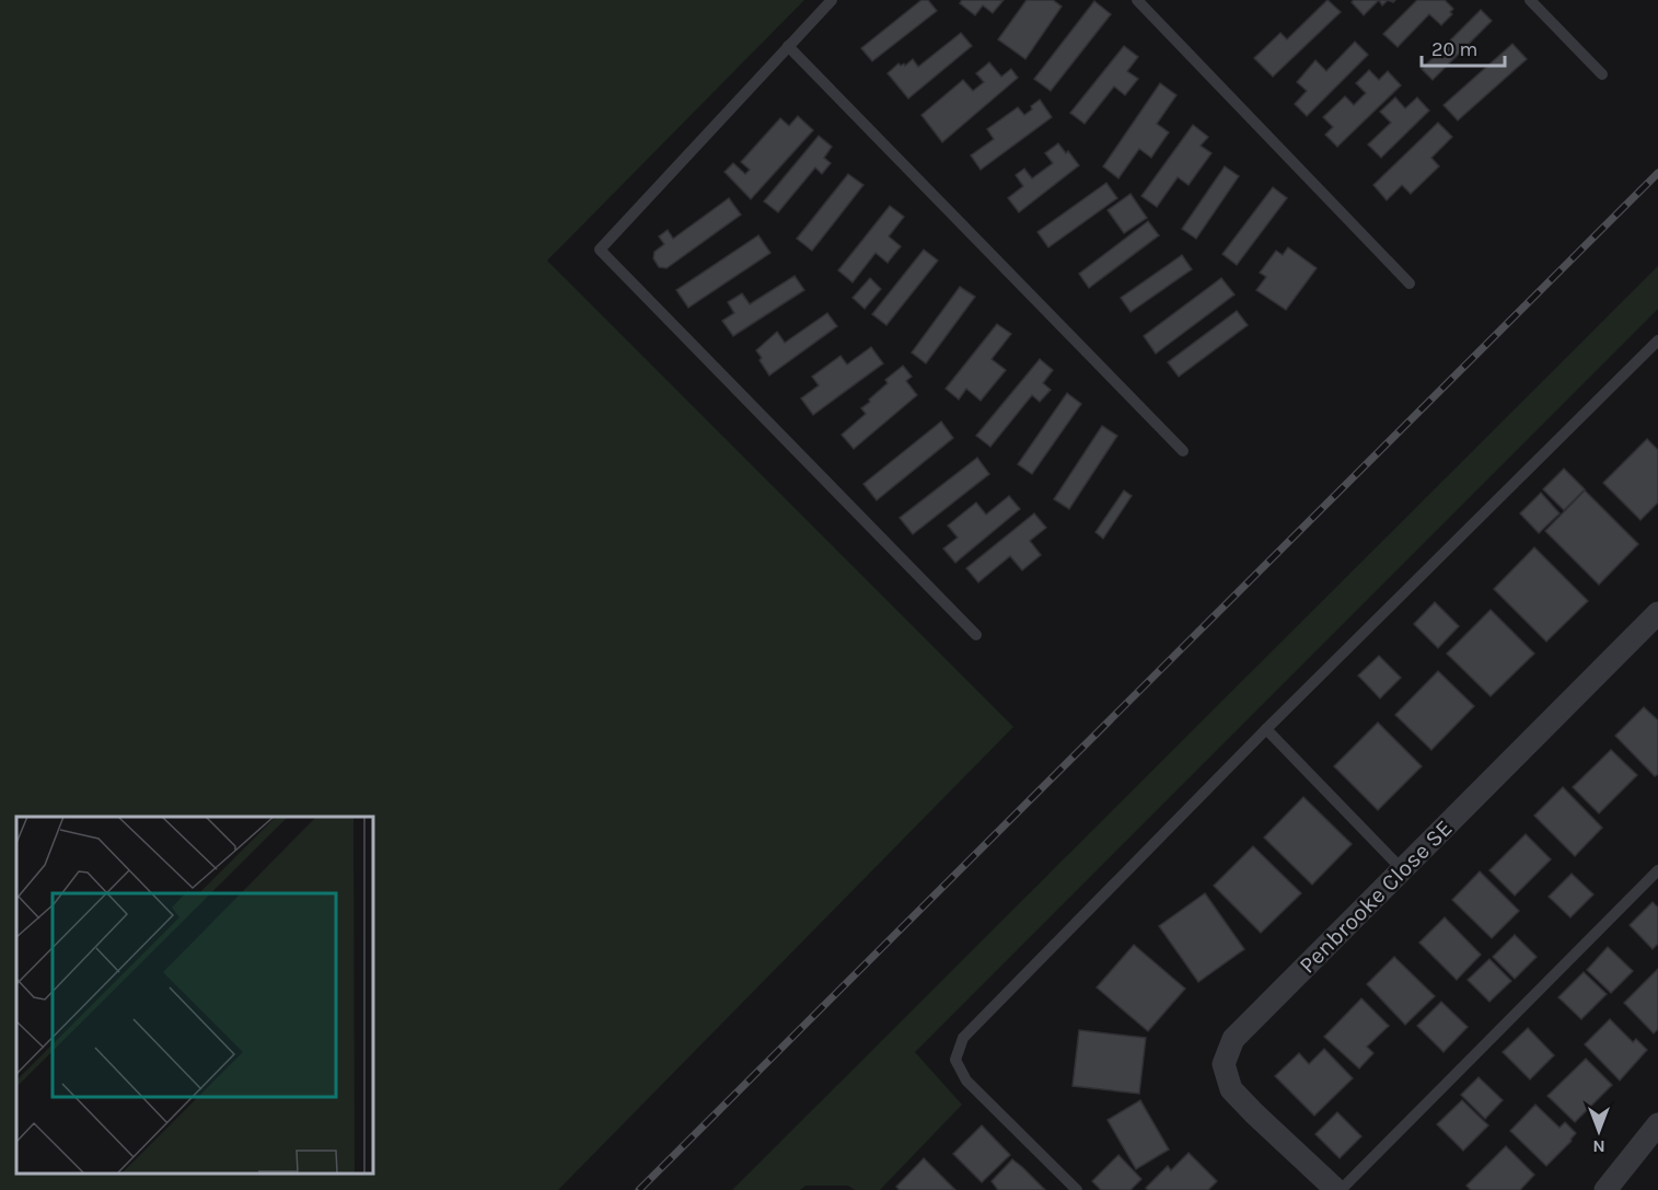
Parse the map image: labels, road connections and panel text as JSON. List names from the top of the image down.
{
  "streets": {
    "street": ["Penbrooke Close SE"]
  },
  "scale_bar": "20 m",
  "north": "bottom"
}
